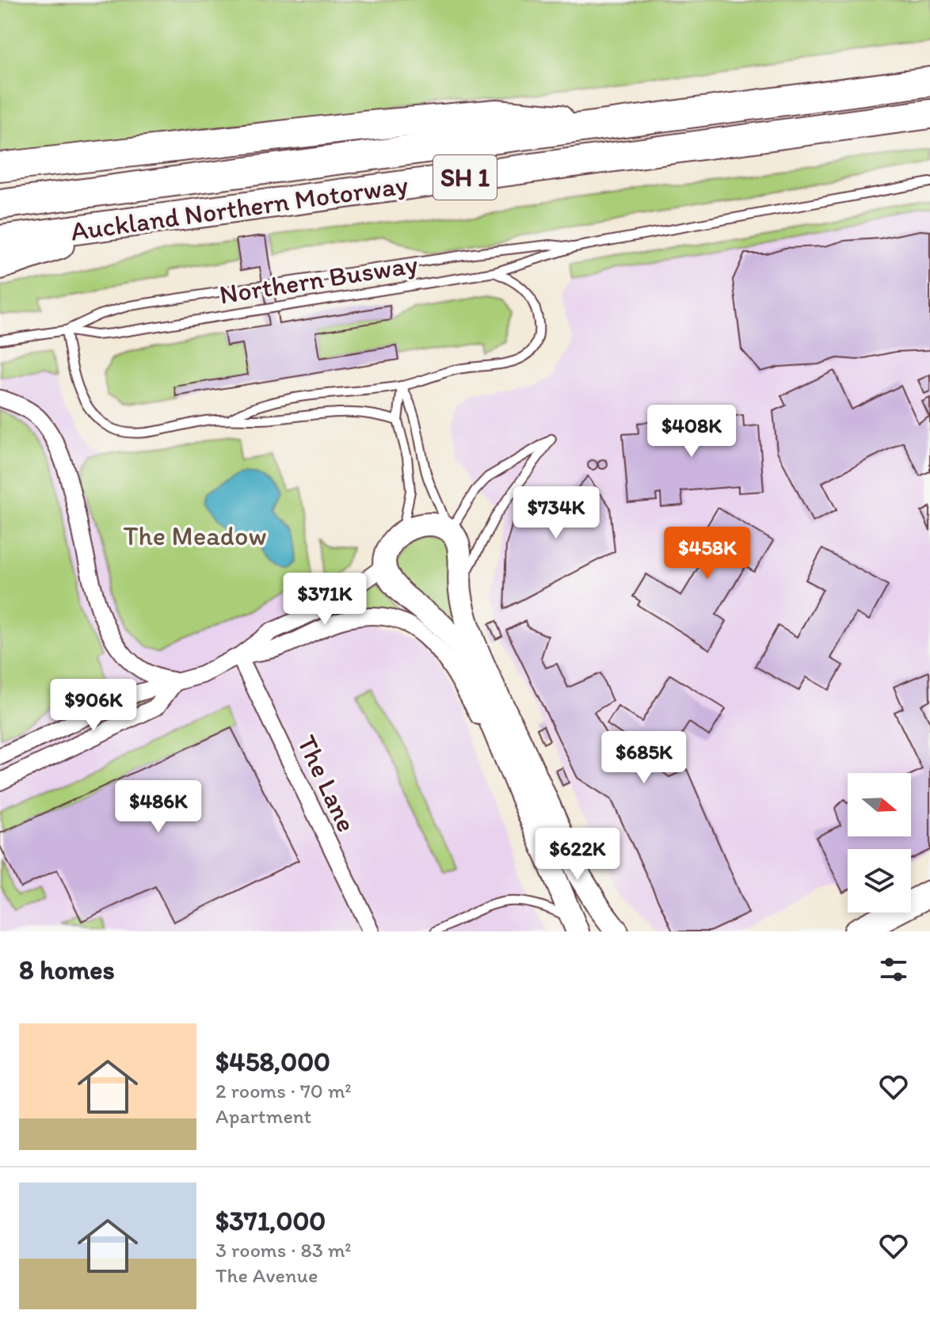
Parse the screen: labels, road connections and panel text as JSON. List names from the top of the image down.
{
  "streets": {
    "highway": ["SH 1", "Auckland Northern Motorway"],
    "street": ["The Lane"],
    "lane": ["Northern Busway"]
  },
  "parks": ["The Meadow"],
  "north": "right",
  "page": {
    "price": [
      "$408K",
      "$734K",
      "$458K",
      "$371K",
      "$906K",
      "$685K",
      "$486K",
      "$622K"
    ],
    "heading": "8 homes",
    "list": [
      {
        "name": "$458,000",
        "note": "2 rooms · 70 m² · Apartment"
      },
      {
        "name": "$371,000",
        "note": "3 rooms · 83 m² · The Avenue"
      }
    ]
  }
}
